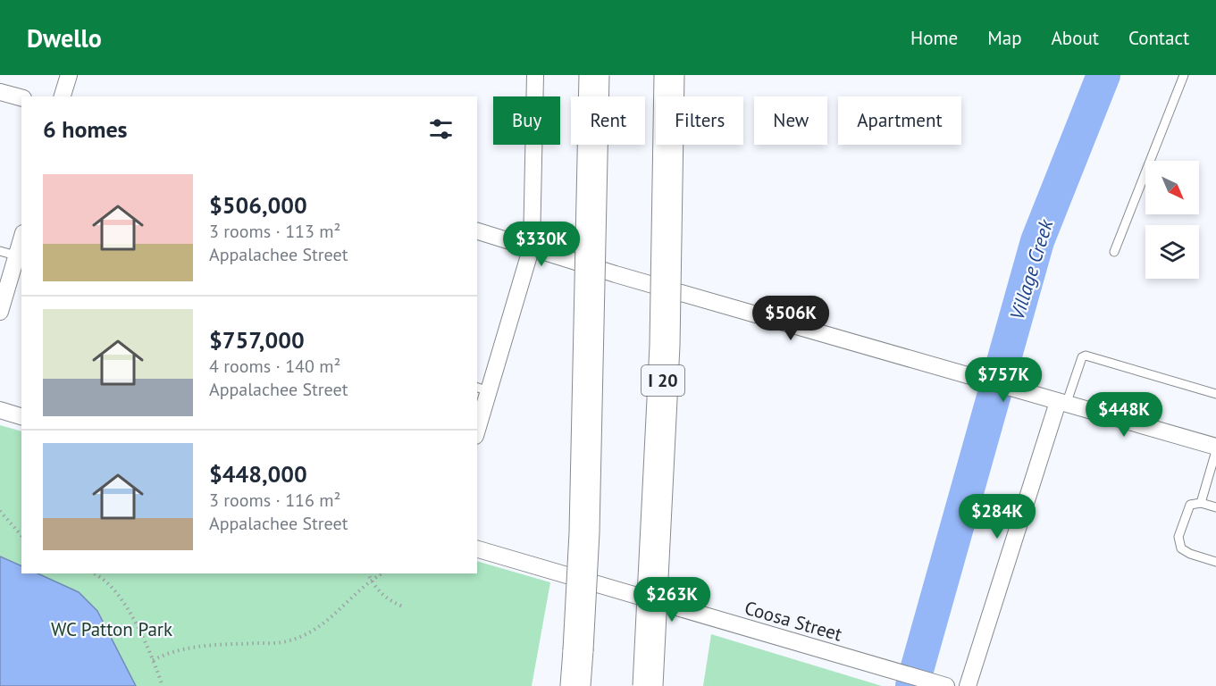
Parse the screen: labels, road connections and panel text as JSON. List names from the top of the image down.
{
  "streets": {
    "highway": ["I 20"],
    "street": ["Coosa Street"]
  },
  "water": ["Village Creek"],
  "parks": ["WC Patton Park"],
  "north": "bottom right",
  "page": {
    "header": "Dwello",
    "nav": [
      "Home",
      "Map",
      "About",
      "Contact"
    ],
    "chip": [
      "Buy",
      "Rent",
      "Filters",
      "New",
      "Apartment"
    ],
    "heading": "6 homes",
    "list": [
      {
        "name": "$506,000",
        "note": "3 rooms · 113 m² · Appalachee Street"
      },
      {
        "name": "$757,000",
        "note": "4 rooms · 140 m² · Appalachee Street"
      },
      {
        "name": "$448,000",
        "note": "3 rooms · 116 m² · Appalachee Street"
      }
    ],
    "price": [
      "$330K",
      "$506K",
      "$757K",
      "$448K",
      "$284K",
      "$263K"
    ]
  }
}
